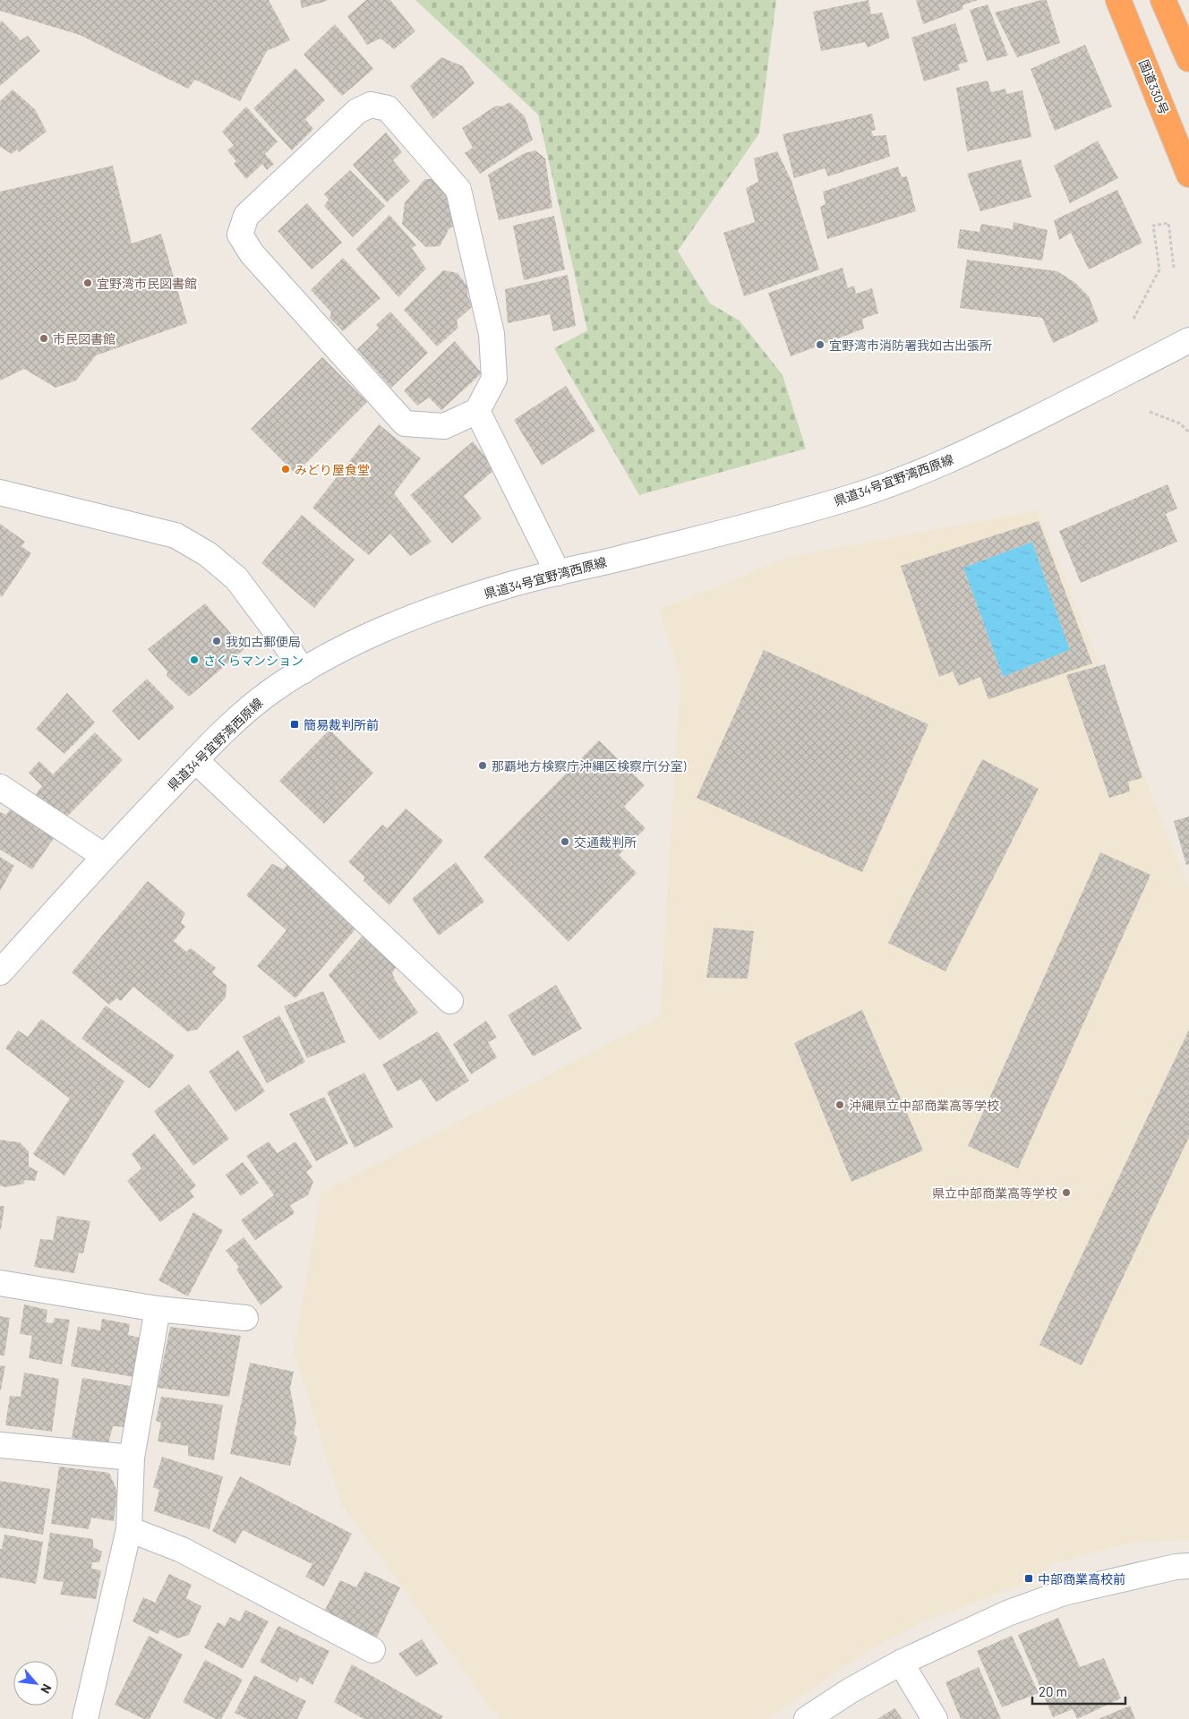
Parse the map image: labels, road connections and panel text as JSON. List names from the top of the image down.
{
  "streets": {
    "highway": ["国道330号"],
    "street": ["県道34号宜野湾西原線"]
  },
  "places": {
    "other": [
      "宜野湾市民図書館",
      "市民図書館",
      "宜野湾市消防署我如古出張所",
      "みどり屋食堂",
      "我如古郵便局",
      "さくらマンション",
      "那覇地方検察庁沖縄区検察庁(分室)",
      "交通裁判所",
      "沖縄県立中部商業高等学校",
      "県立中部商業高等学校"
    ],
    "transit": ["簡易裁判所前", "中部商業高校前"]
  },
  "scale_bar": "20 m",
  "north": "bottom right"
}
